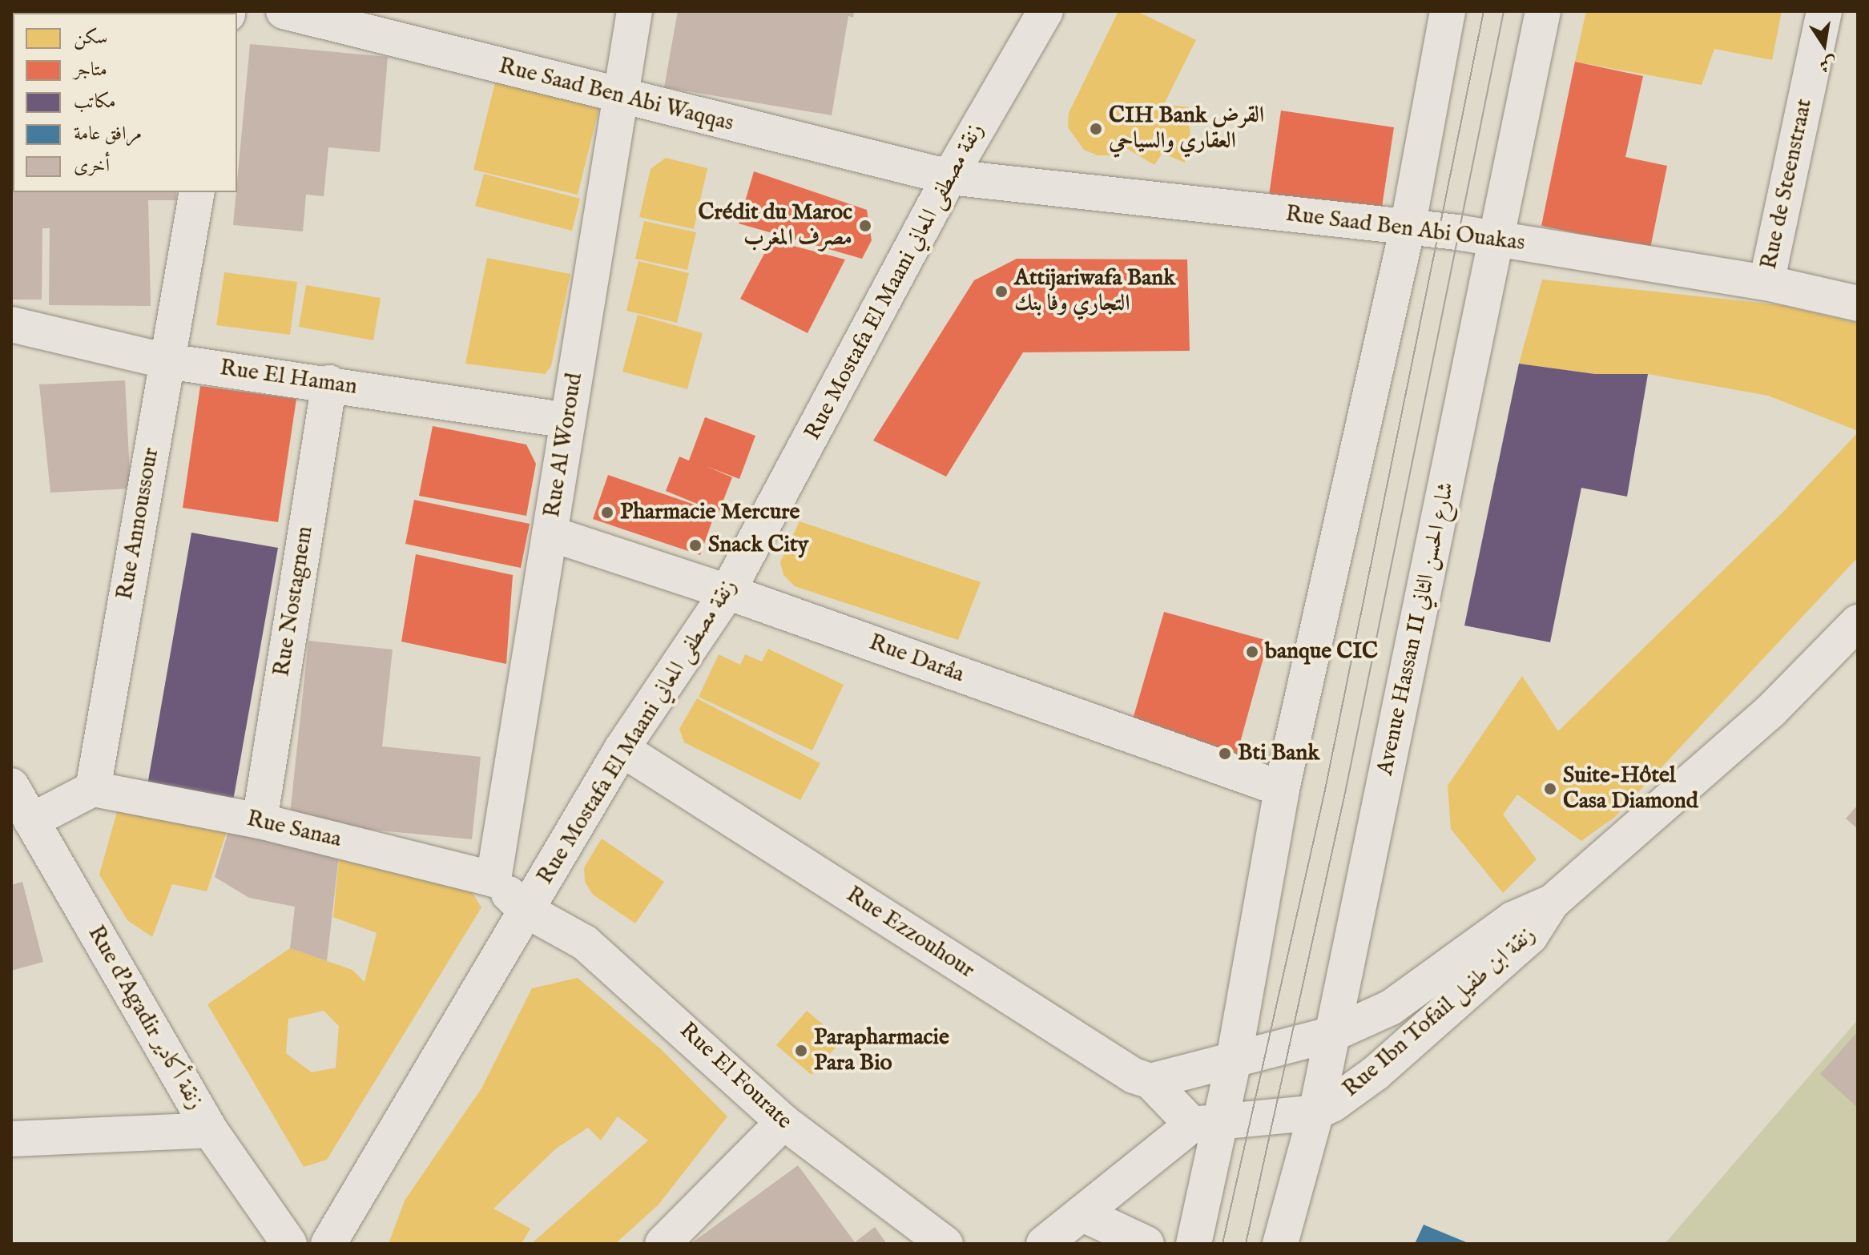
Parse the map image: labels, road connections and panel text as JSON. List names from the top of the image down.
{
  "streets": {
    "street": [
      "Rue Saad Ben Abi Waqqas",
      "Rue de Steenstraat",
      "Rue Saad Ben Abi Ouakas",
      "Rue Mostafa El Maani زنقة مصطفى المعاني",
      "Rue El Haman",
      "Rue Al Woroud",
      "Rue Annoussour",
      "Rue Nostagnem",
      "Avenue Hassan II شارع الحسن الثاني",
      "Rue Darâa",
      "Rue Sanaa",
      "Rue Ezzouhour",
      "Rue Ibn Tofail زنقة ابن طفيل",
      "Rue d'Agadir زنقة أكادير",
      "Rue El Fourate"
    ]
  },
  "crossings": [
    ["Rue Saad Ben Abi Waqqas", "Rue Saad Ben Abi Ouakas"],
    ["Rue Saad Ben Abi Waqqas", "Rue Mostafa El Maani زنقة مصطفى المعاني"],
    ["Rue Saad Ben Abi Waqqas", "Rue Al Woroud"],
    ["Rue de Steenstraat", "Rue Saad Ben Abi Ouakas"],
    ["Rue Saad Ben Abi Ouakas", "Rue Mostafa El Maani زنقة مصطفى المعاني"],
    ["Rue Saad Ben Abi Ouakas", "Avenue Hassan II شارع الحسن الثاني"],
    ["Rue Mostafa El Maani زنقة مصطفى المعاني", "Rue Darâa"],
    ["Rue Mostafa El Maani زنقة مصطفى المعاني", "Rue Ezzouhour"],
    ["Rue Mostafa El Maani زنقة مصطفى المعاني", "Rue El Fourate"],
    ["Rue El Haman", "Rue Al Woroud"],
    ["Rue El Haman", "Rue Annoussour"],
    ["Rue El Haman", "Rue Nostagnem"],
    ["Rue Al Woroud", "Rue Darâa"],
    ["Rue Al Woroud", "Rue Sanaa"],
    ["Rue Al Woroud", "Rue El Fourate"],
    ["Rue Annoussour", "Rue Sanaa"],
    ["Rue Nostagnem", "Rue Sanaa"],
    ["Avenue Hassan II شارع الحسن الثاني", "Rue Ibn Tofail زنقة ابن طفيل"],
    ["Rue Sanaa", "Rue El Fourate"],
    ["Rue Ezzouhour", "Rue Ibn Tofail زنقة ابن طفيل"]
  ],
  "places": [
    "CIH Bank القرض العقاري والسياحي",
    "Crédit du Maroc مصرف المغرب",
    "Attijariwafa Bank التجاري وفا بنك",
    "Pharmacie Mercure",
    "Snack City",
    "banque CIC",
    "Bti Bank",
    "Suite-Hôtel Casa Diamond",
    "Parapharmacie Para Bio"
  ],
  "legend": [
    "سكن",
    "متاجر",
    "مكاتب",
    "مرافق عامة",
    "أخرى"
  ],
  "north": "bottom"
}
